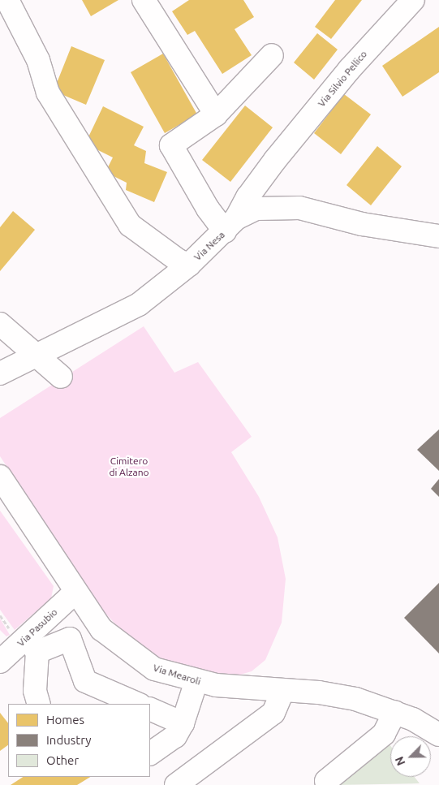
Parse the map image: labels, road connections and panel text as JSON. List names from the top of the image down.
{
  "streets": {
    "street": [
      "Via Silvio Pellico",
      "Via Nesa",
      "Via Pasubio",
      "Via Mearoli"
    ]
  },
  "crossings": [
    ["Via Silvio Pellico", "Via Nesa"],
    ["Via Pasubio", "Via Mearoli"]
  ],
  "parks": ["Cimitero di Alzano"],
  "legend": ["Homes", "Industry", "Other"],
  "north": "bottom left"
}
